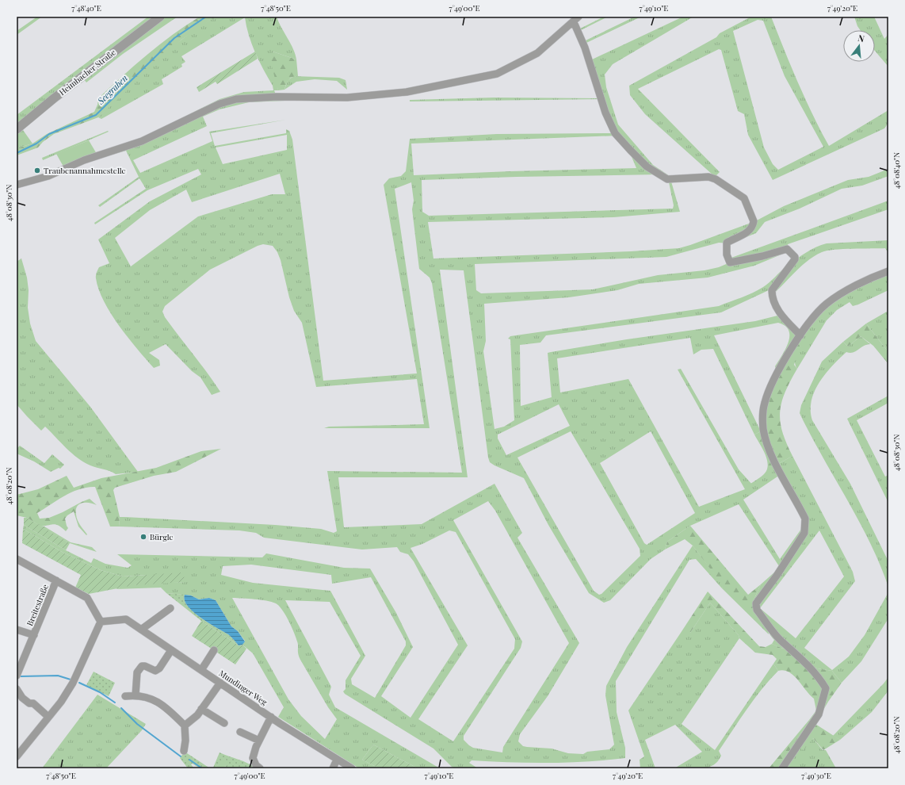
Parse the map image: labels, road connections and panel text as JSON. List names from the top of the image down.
{
  "streets": {
    "street": ["Heimbacher Straße", "Breitestraße", "Mundinger Weg"]
  },
  "water": ["Seegraben"],
  "places": ["Traubenannahmestelle", "Bürgle"],
  "north": "top",
  "coordinates": [
    "7°48'40\"E",
    "7°48'50\"E",
    "7°49'00\"E",
    "7°49'10\"E",
    "7°49'20\"E",
    "48°08'40\"N",
    "48°08'30\"N",
    "48°08'20\"N",
    "7°49'30\"E"
  ]
}
